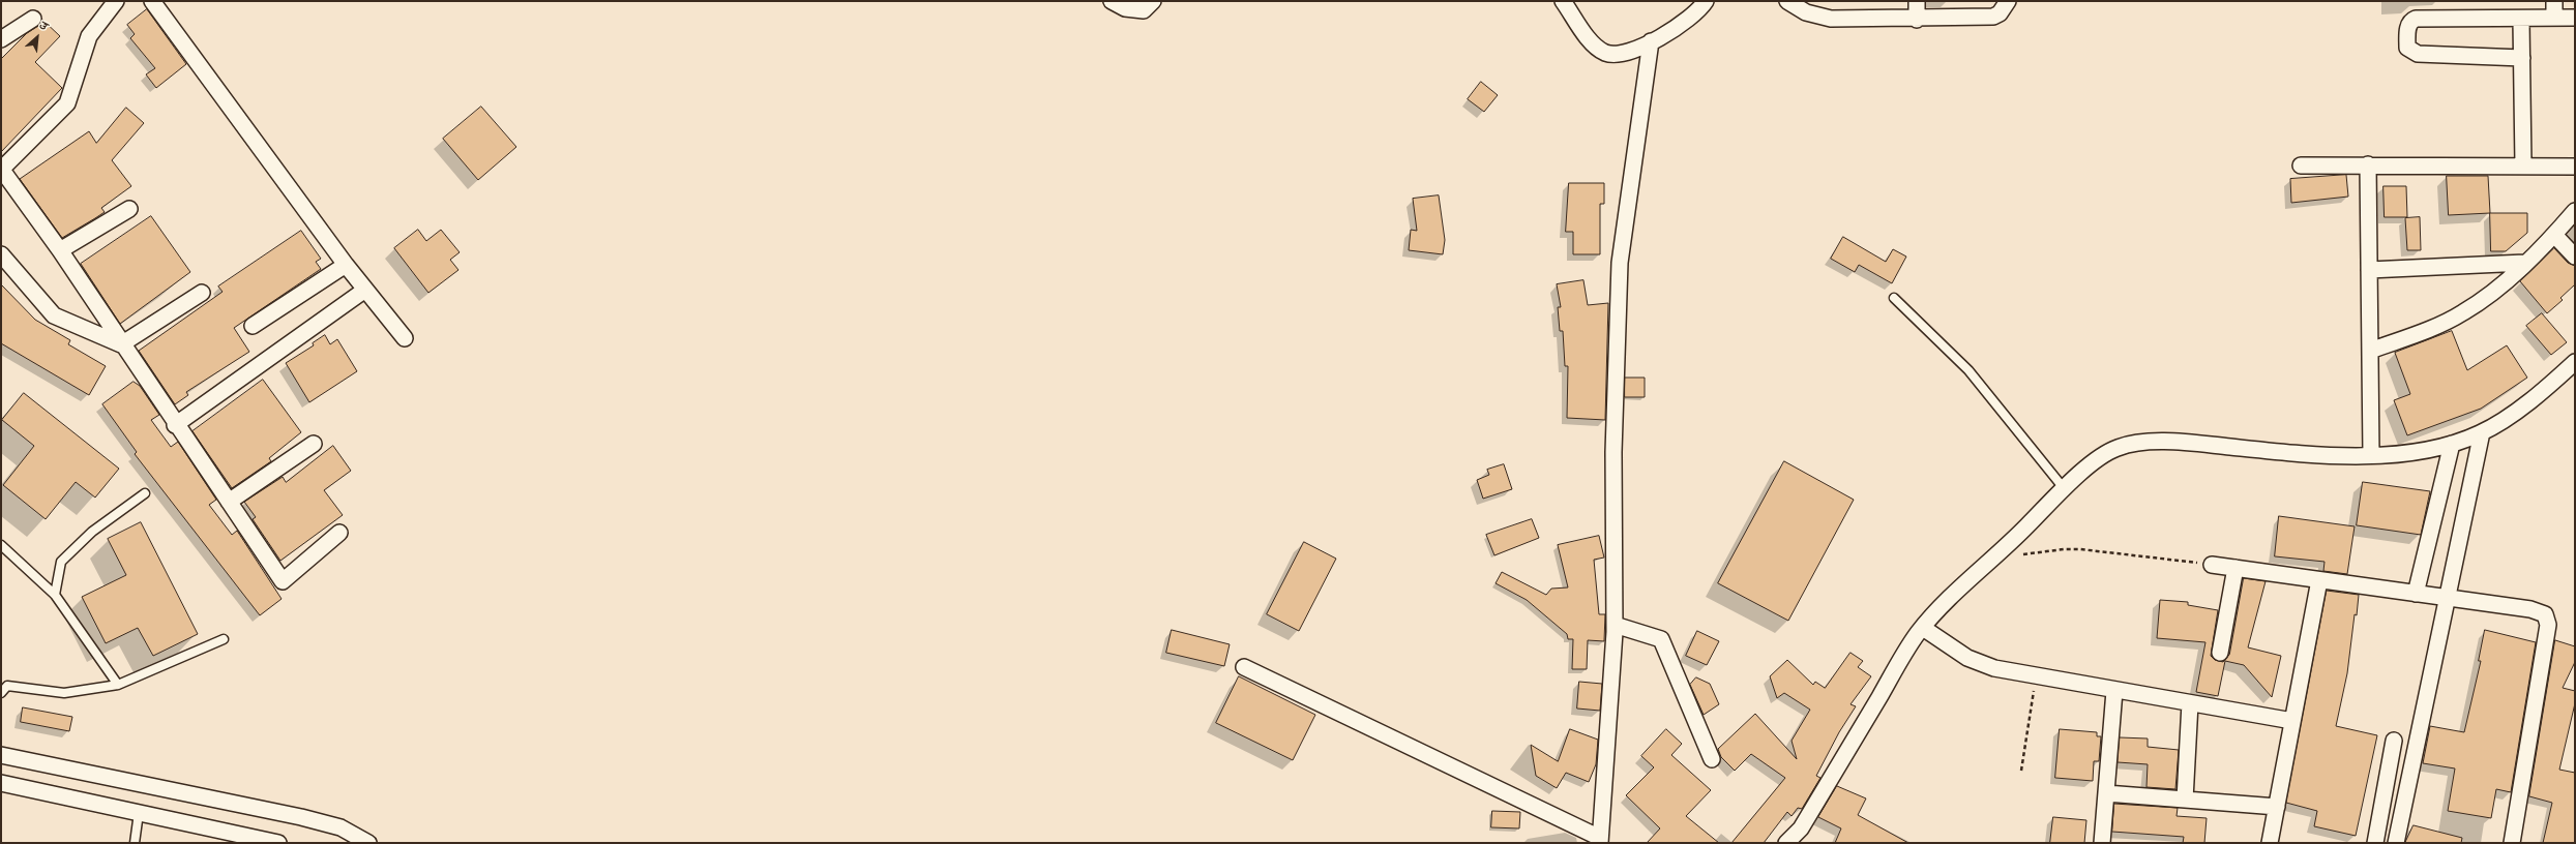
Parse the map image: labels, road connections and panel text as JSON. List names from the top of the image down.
{
  "north": "top right"
}
